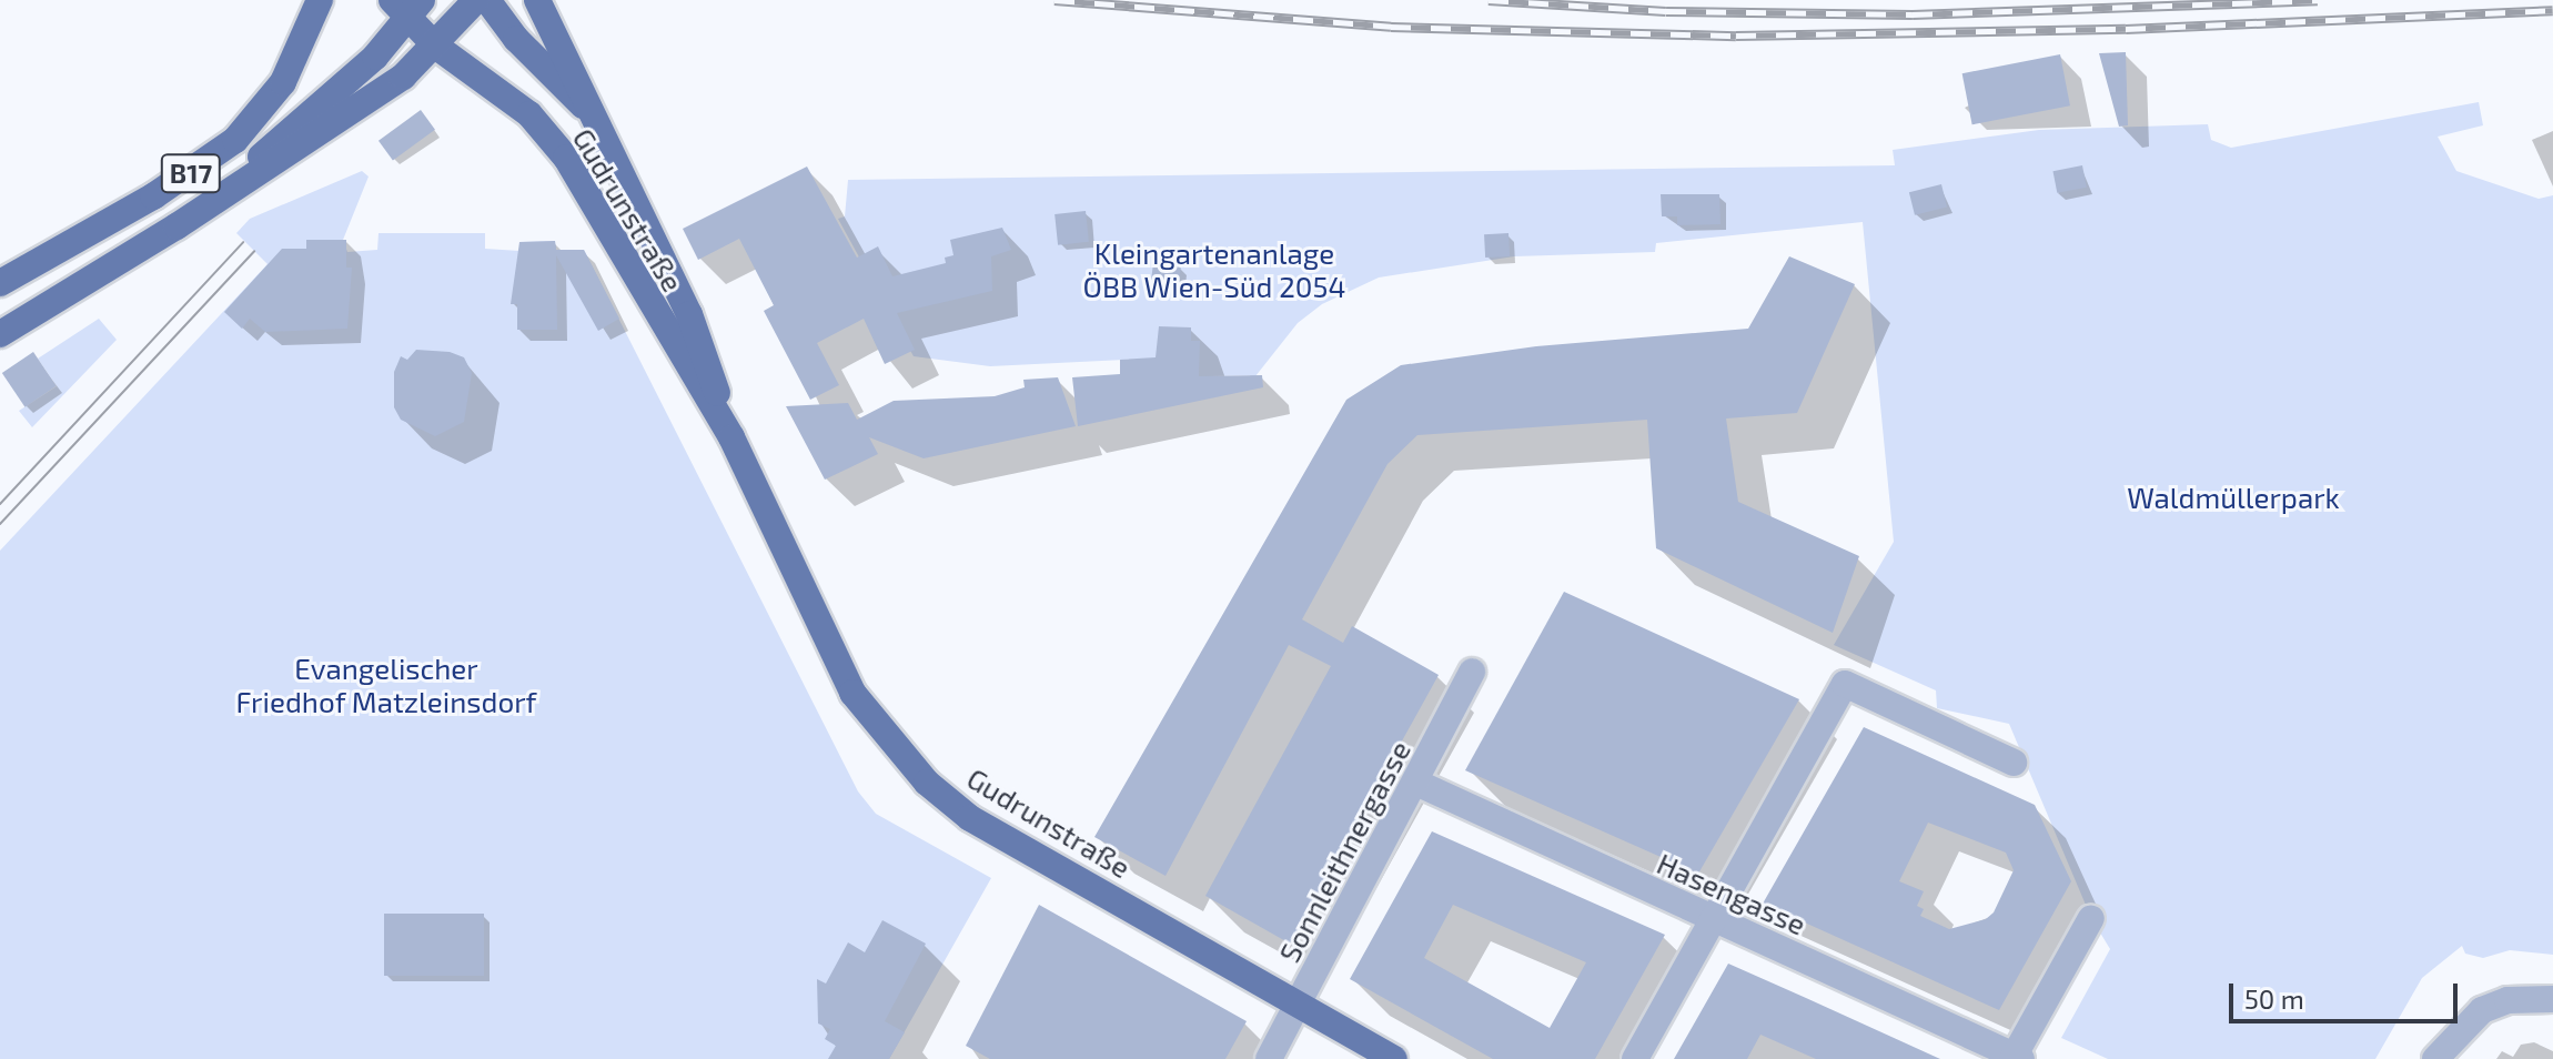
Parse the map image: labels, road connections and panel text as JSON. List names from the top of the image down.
{
  "streets": {
    "main road": ["B17", "Gudrunstraße"],
    "street": ["Sonnleithnergasse", "Hasengasse"]
  },
  "crossings": [
    ["B17", "Gudrunstraße"],
    ["Gudrunstraße", "Sonnleithnergasse"],
    ["Sonnleithnergasse", "Hasengasse"]
  ],
  "parks": ["Kleingartenanlage ÖBB Wien-Süd 2054", "Waldmüllerpark", "Evangelischer Friedhof Matzleinsdorf"],
  "scale_bar": "50 m"
}
